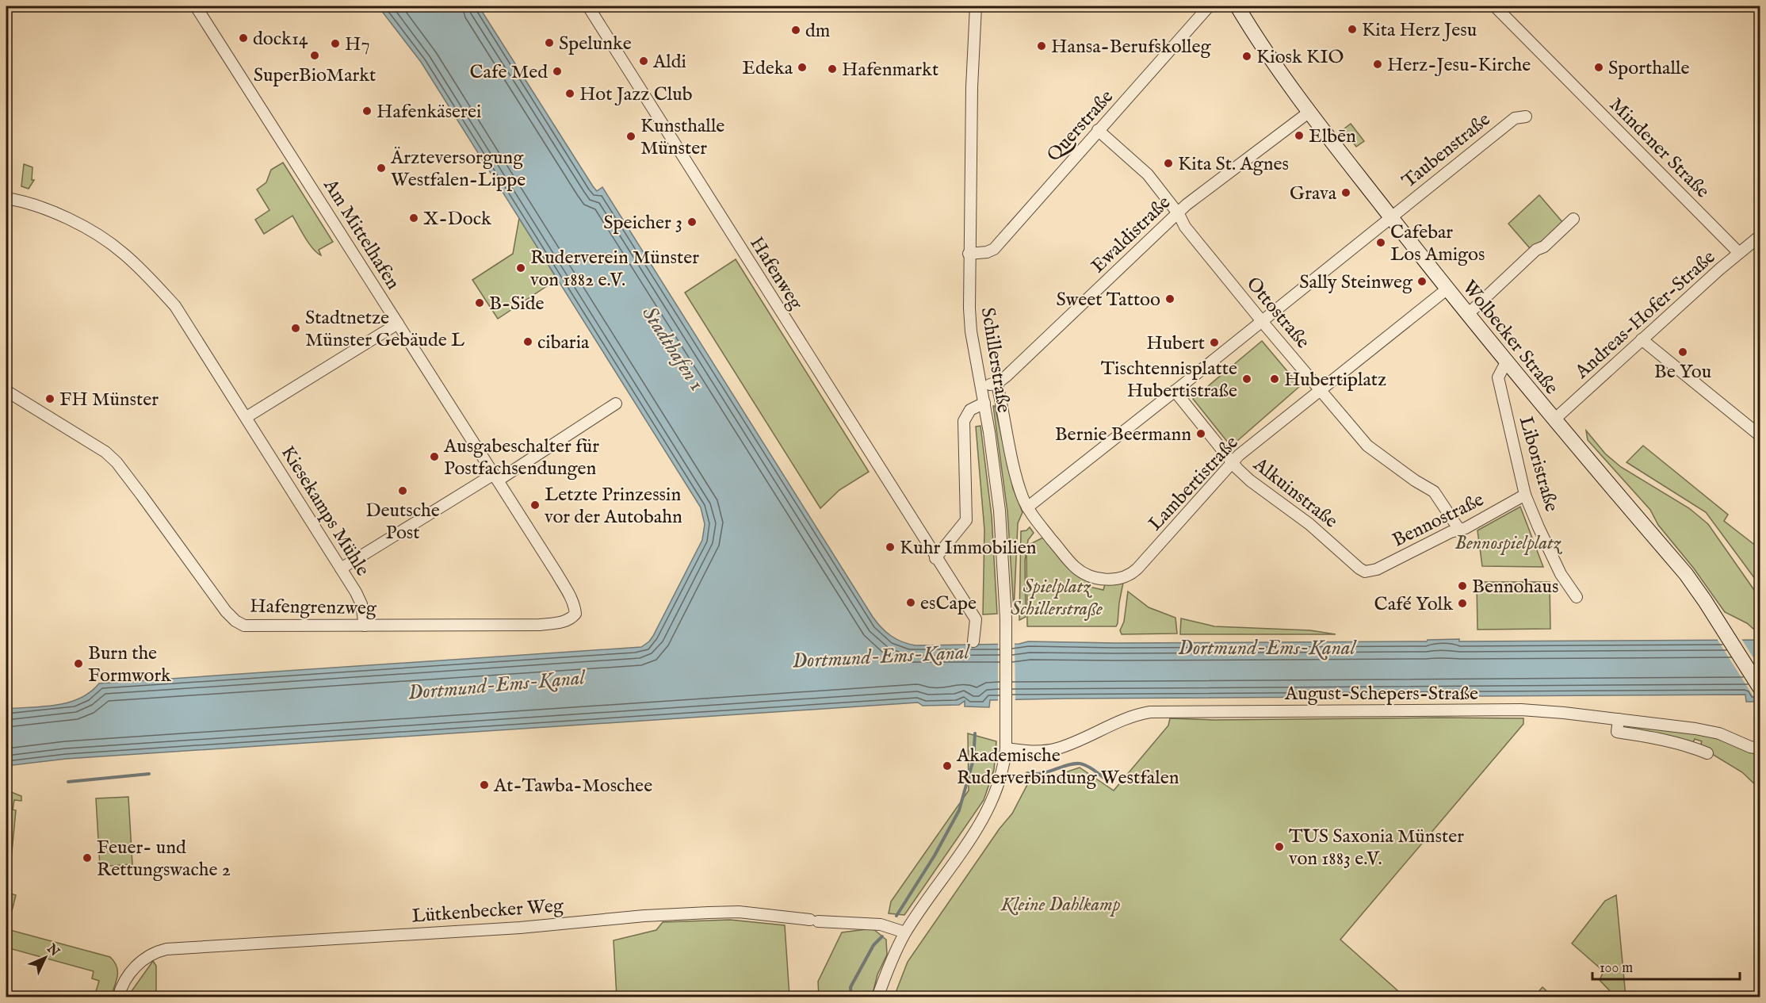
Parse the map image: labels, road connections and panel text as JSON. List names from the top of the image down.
{
  "streets": {
    "main road": ["Wolbecker Straße"],
    "street": [
      "Querstraße",
      "Mindener Straße",
      "Taubenstraße",
      "Am Mittelhafen",
      "Ewaldistraße",
      "Hafenweg",
      "Ottostraße",
      "Andreas-Hofer-Straße",
      "Schillerstraße",
      "Liboristraße",
      "Lambertistraße",
      "Alkuinstraße",
      "Kiesekamps Mühle",
      "Bennostraße",
      "Hafengrenzweg",
      "August-Schepers-Straße",
      "Lütkenbecker Weg"
    ]
  },
  "crossings": [
    ["Querstraße", "Ottostraße"],
    ["Querstraße", "Schillerstraße"],
    ["Mindener Straße", "Andreas-Hofer-Straße"],
    ["Taubenstraße", "Ottostraße"],
    ["Taubenstraße", "Wolbecker Straße"],
    ["Taubenstraße", "Schillerstraße"],
    ["Taubenstraße", "Alkuinstraße"],
    ["Am Mittelhafen", "Hafengrenzweg"],
    ["Ewaldistraße", "Ottostraße"],
    ["Ewaldistraße", "Wolbecker Straße"],
    ["Ewaldistraße", "Schillerstraße"],
    ["Ottostraße", "Lambertistraße"],
    ["Ottostraße", "Bennostraße"],
    ["Andreas-Hofer-Straße", "Wolbecker Straße"],
    ["Wolbecker Straße", "Liboristraße"],
    ["Wolbecker Straße", "Lambertistraße"],
    ["Schillerstraße", "Lambertistraße"],
    ["Schillerstraße", "August-Schepers-Straße"],
    ["Liboristraße", "Bennostraße"],
    ["Lambertistraße", "Alkuinstraße"],
    ["Alkuinstraße", "Bennostraße"],
    ["Kiesekamps Mühle", "Hafengrenzweg"]
  ],
  "water": ["Stadthafen 1", "Dortmund-Ems-Kanal"],
  "parks": ["Bennospielplatz", "Spielplatz Schillerstraße", "Kleine Dahlkamp"],
  "places": [
    "Kita Herz Jesu",
    "dm",
    "dock14",
    "Spelunke",
    "H7",
    "Hansa-Berufskolleg",
    "SuperBioMarkt",
    "Kiosk KIO",
    "Aldi",
    "Herz-Jesu-Kirche",
    "Edeka",
    "Sporthalle",
    "Hafenmarkt",
    "Cafe Med",
    "Hot Jazz Club",
    "Hafenkäserei",
    "Elbēn",
    "Kunsthalle Münster",
    "Kita St. Agnes",
    "Ärzteversorgung Westfalen-Lippe",
    "Grava",
    "X-Dock",
    "Speicher 3",
    "Cafebar Los Amigos",
    "Ruderverein Münster von 1882 e.V.",
    "Sally Steinweg",
    "Sweet Tattoo",
    "B-Side",
    "Stadtnetze Münster Gebäude L",
    "cibaria",
    "Hubert",
    "Be You",
    "Tischtennisplatte Hubertistraße",
    "Hubertiplatz",
    "FH Münster",
    "Bernie Beermann",
    "Ausgabeschalter für Postfachsendungen",
    "Deutsche Post",
    "Letzte Prinzessin vor der Autobahn",
    "Kuhr Immobilien",
    "Bennohaus",
    "esCape",
    "Café Yolk",
    "Burn the Formwork",
    "Akademische Ruderverbindung Westfalen",
    "At-Tawba-Moschee",
    "TUS Saxonia Münster von 1883 e.V.",
    "Feuer- und Rettungswache 2"
  ],
  "scale_bar": "100 m",
  "north": "top right"
}
